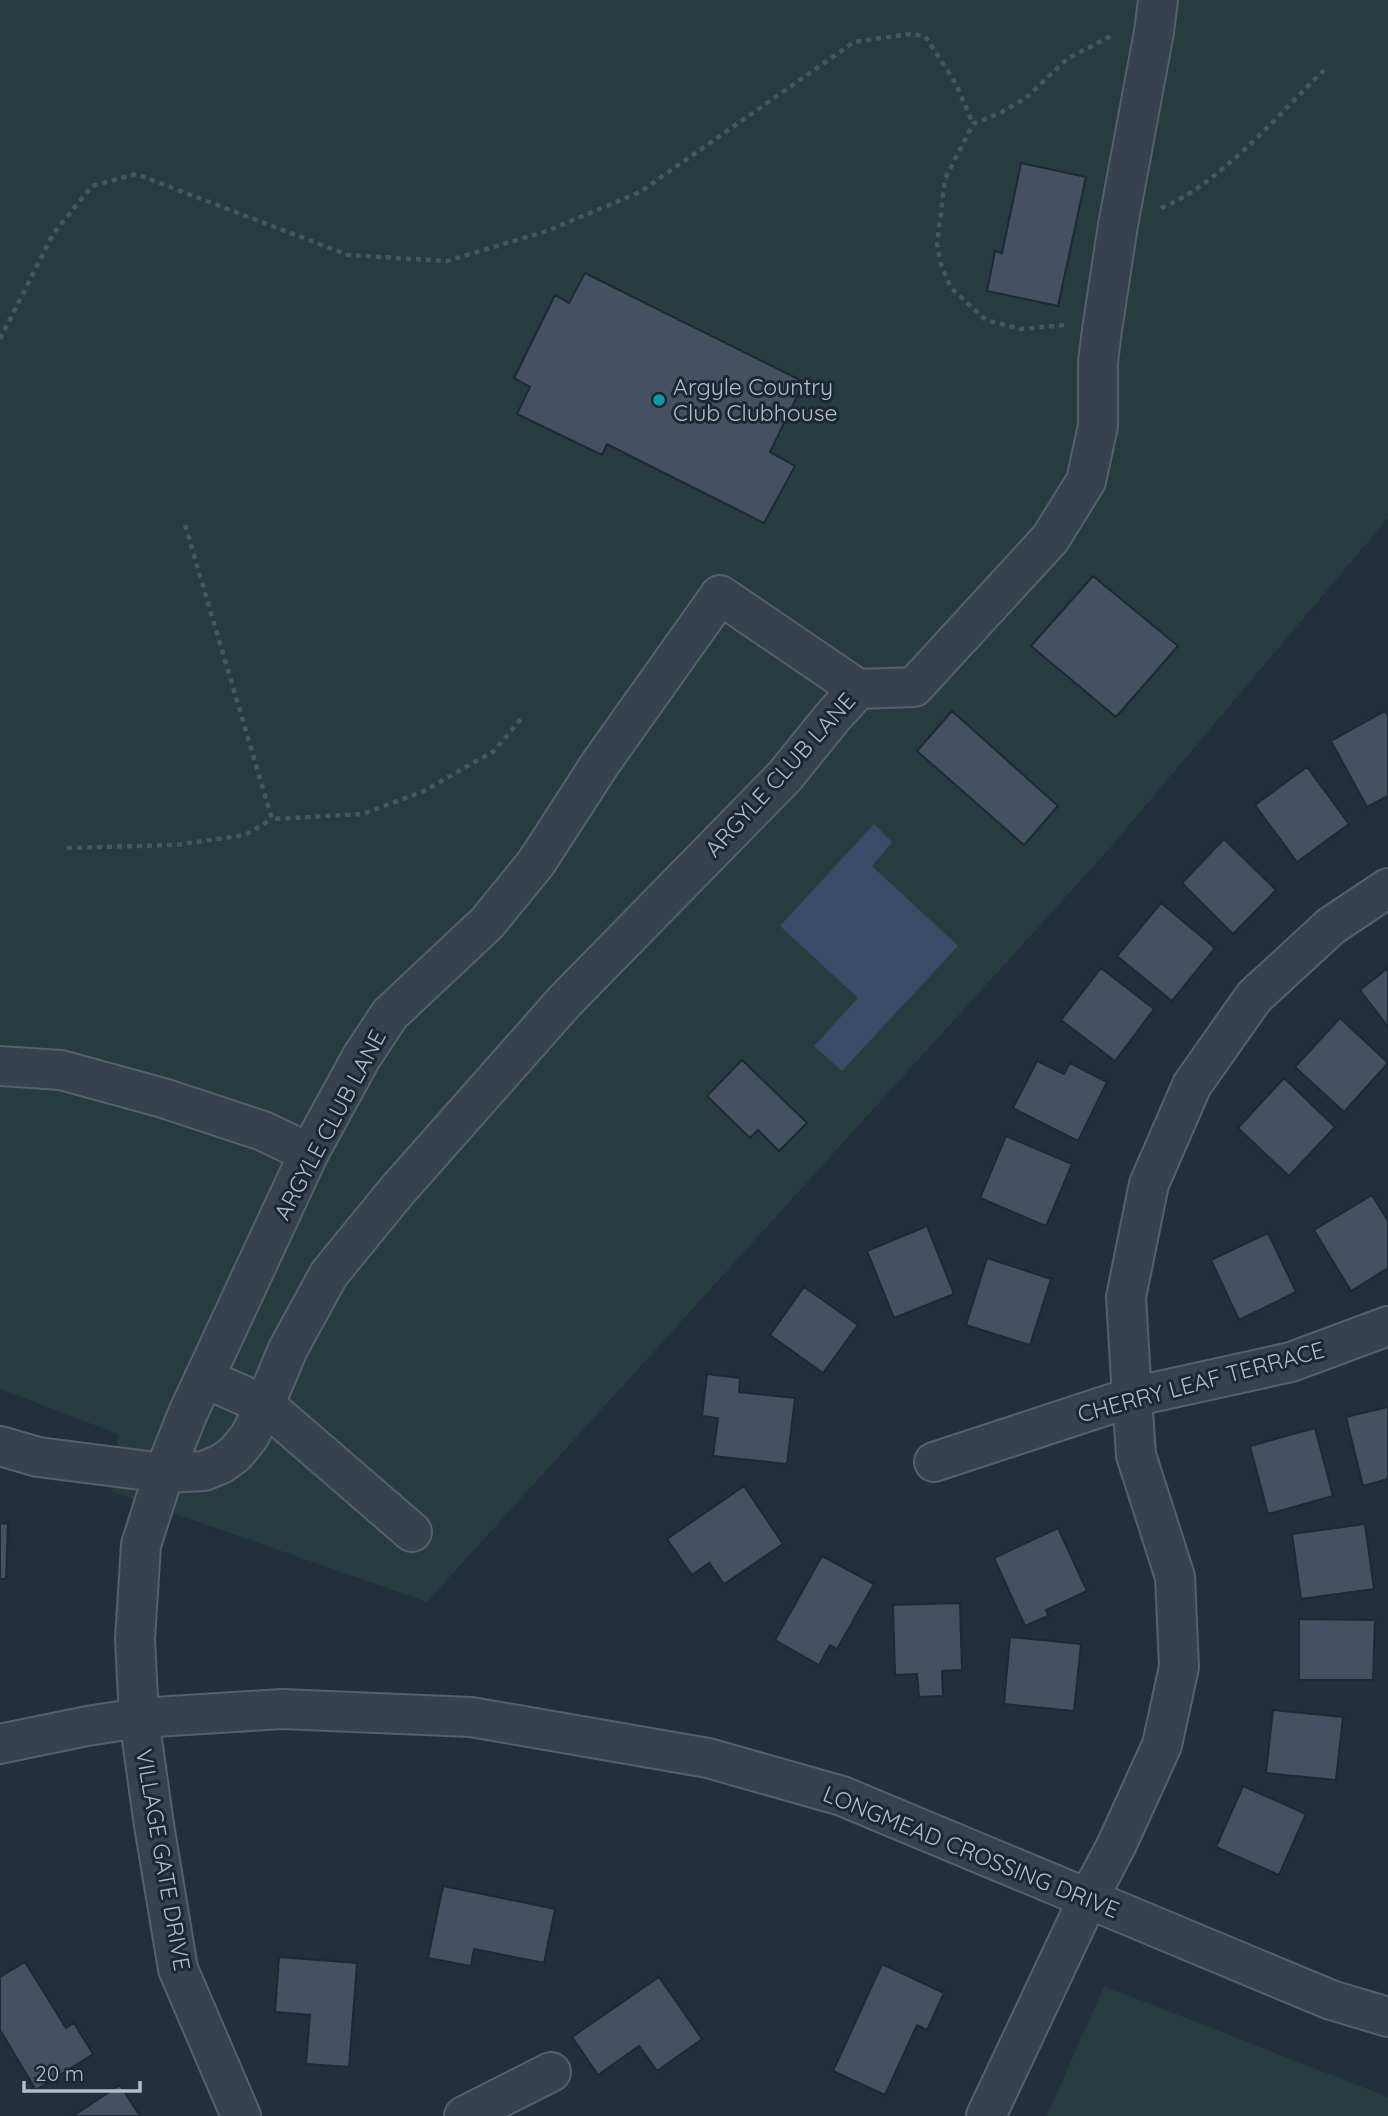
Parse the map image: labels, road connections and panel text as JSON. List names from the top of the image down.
{
  "streets": {
    "street": [
      "ARGYLE CLUB LANE",
      "CHERRY LEAF TERRACE",
      "LONGMEAD CROSSING DRIVE",
      "VILLAGE GATE DRIVE"
    ]
  },
  "crossings": [
    ["ARGYLE CLUB LANE", "LONGMEAD CROSSING DRIVE"],
    ["ARGYLE CLUB LANE", "VILLAGE GATE DRIVE"],
    ["LONGMEAD CROSSING DRIVE", "VILLAGE GATE DRIVE"]
  ],
  "places": ["Argyle Country Club Clubhouse"],
  "scale_bar": "20 m"
}
